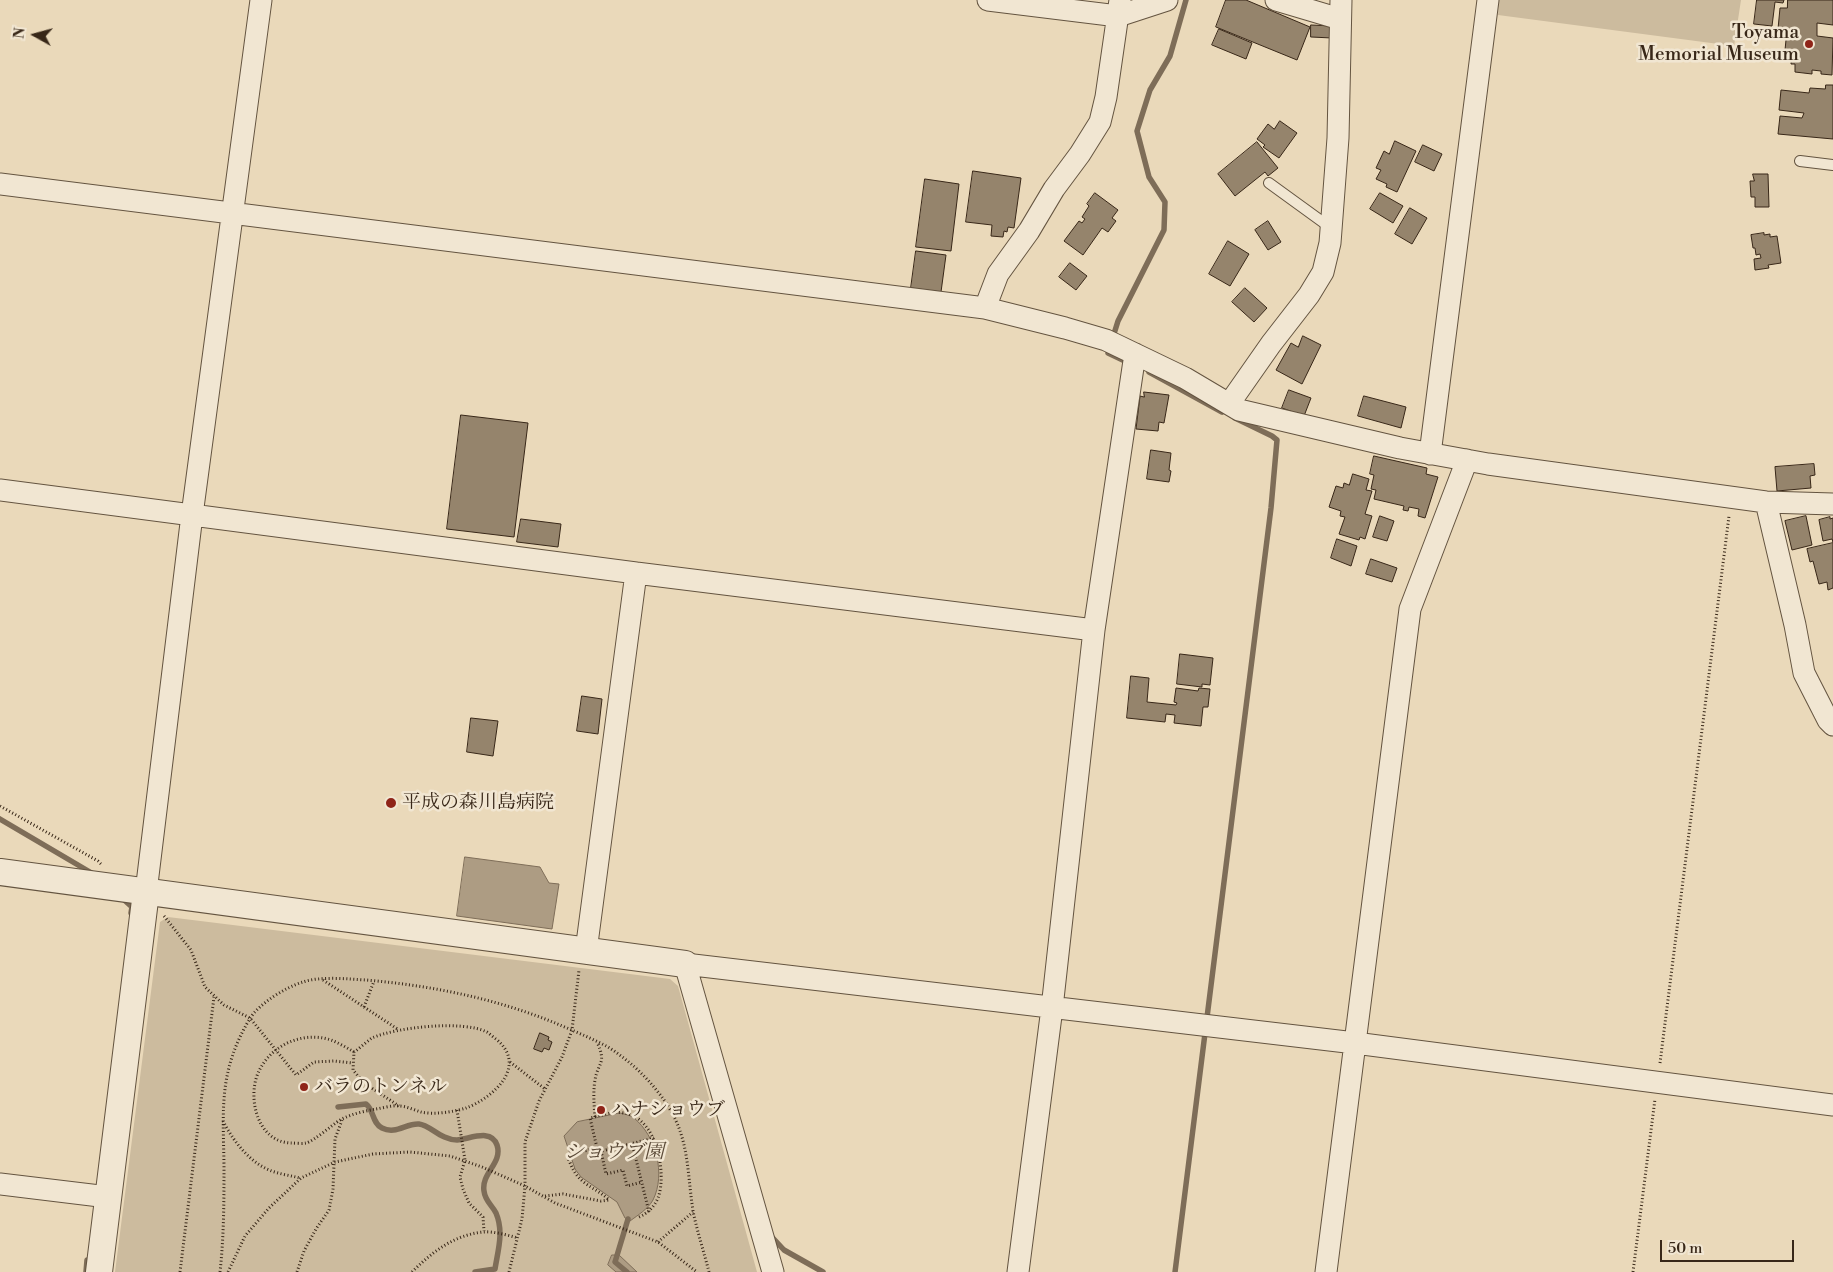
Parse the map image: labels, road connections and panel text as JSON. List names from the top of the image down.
{
  "water": ["ショウブ園"],
  "places": [
    "Toyama Memorial Museum",
    "平成の森川島病院",
    "バラのトンネル",
    "ハナショウブ"
  ],
  "scale_bar": "50 m",
  "north": "left"
}
